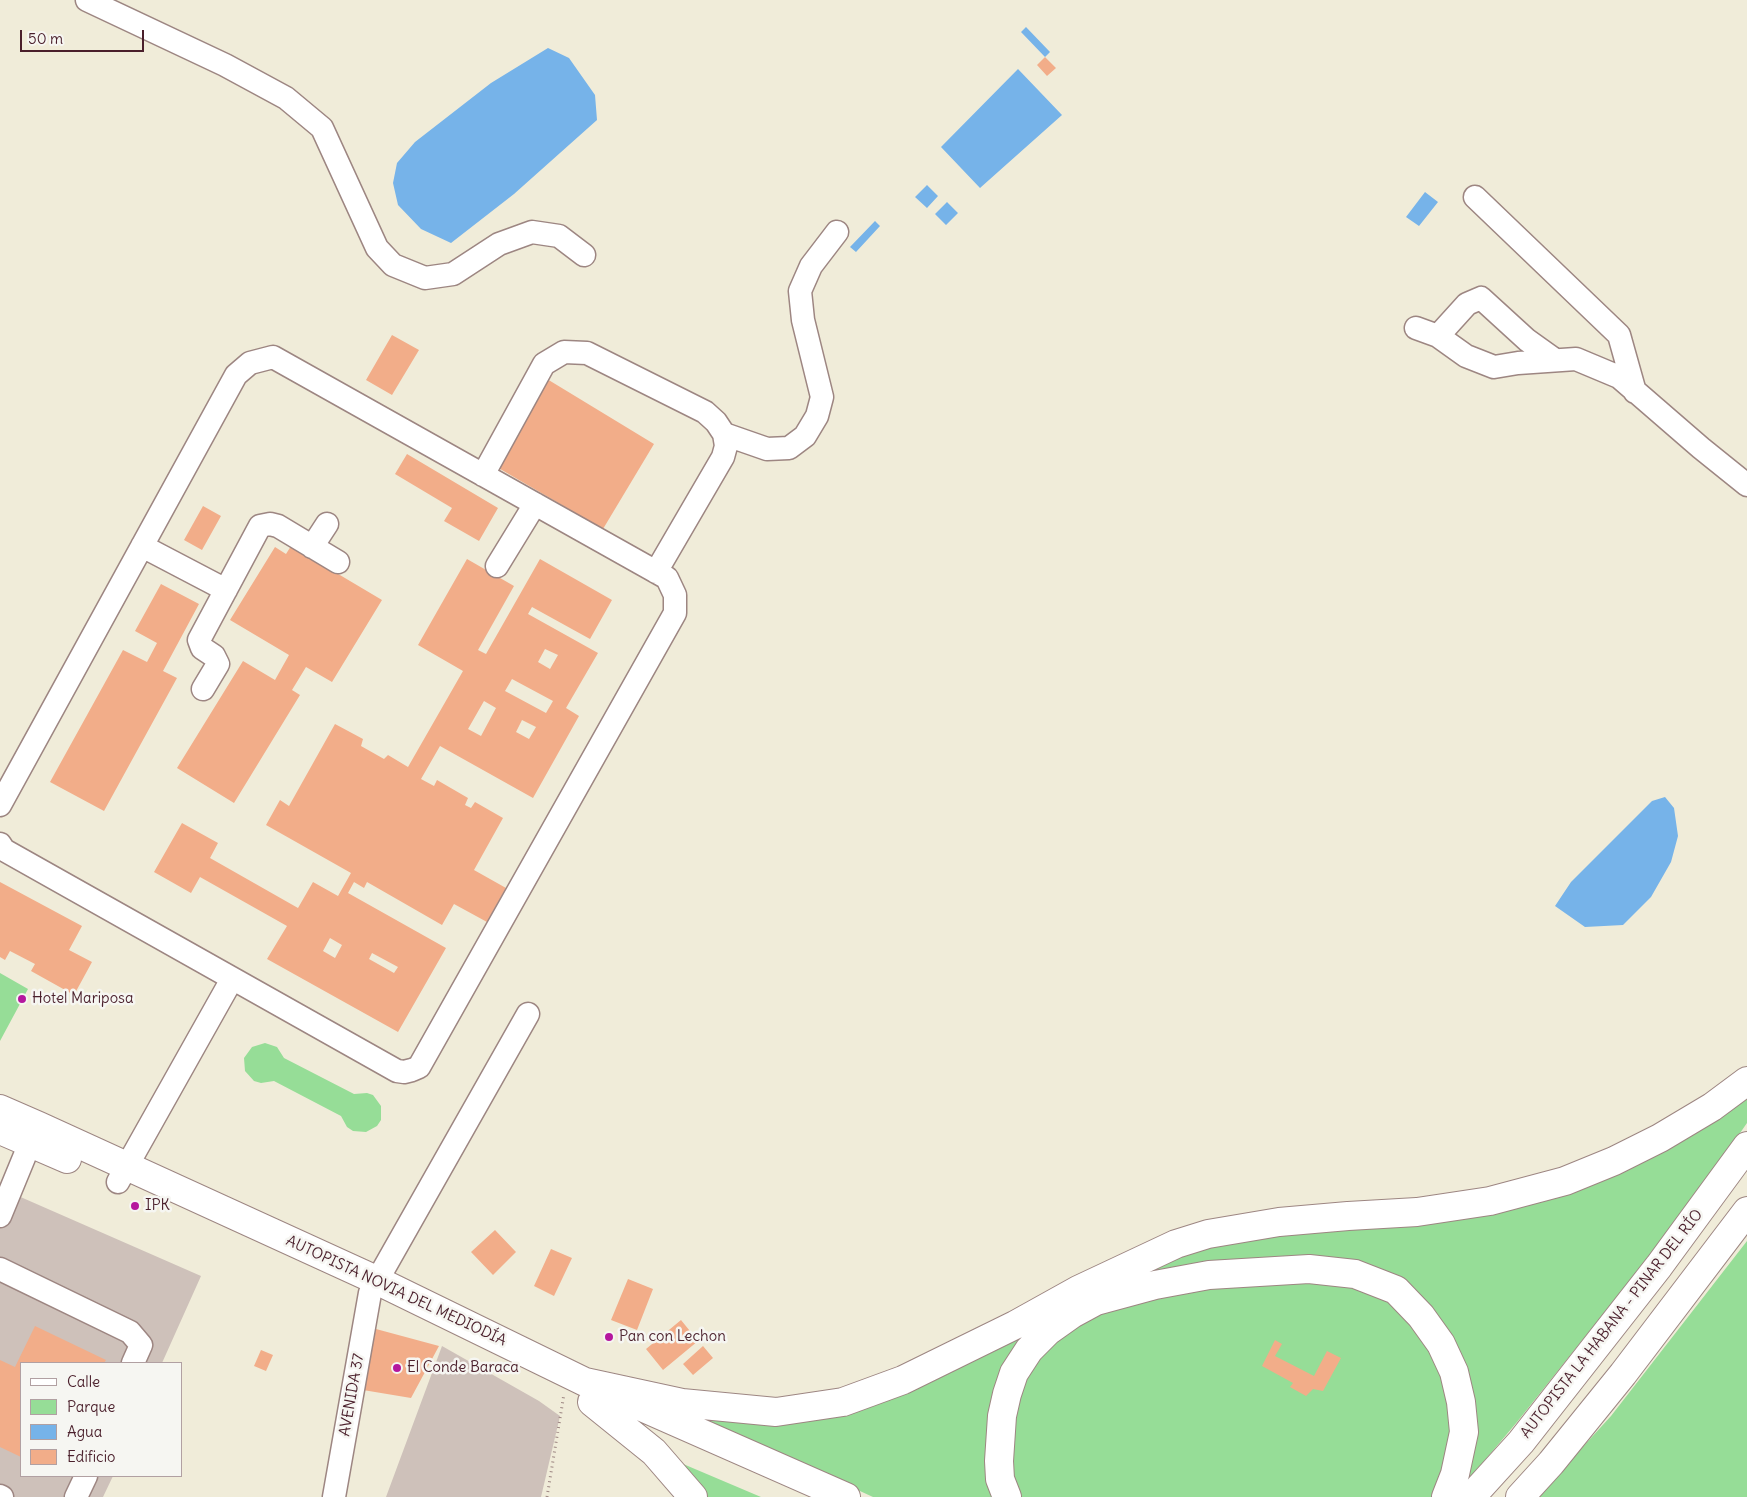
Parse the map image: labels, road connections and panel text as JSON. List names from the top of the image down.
{
  "streets": {
    "highway": ["AUTOPISTA NOVIA DEL MEDIODÍA", "AUTOPISTA LA HABANA - PINAR DEL RÍO"],
    "street": ["AVENIDA 37"]
  },
  "crossings": [
    ["AUTOPISTA NOVIA DEL MEDIODÍA", "AVENIDA 37"]
  ],
  "places": [
    "Hotel Mariposa",
    "IPK",
    "Pan con Lechon",
    "El Conde Baraca"
  ],
  "legend": [
    "Calle",
    "Parque",
    "Agua",
    "Edificio"
  ],
  "scale_bar": "50 m"
}
